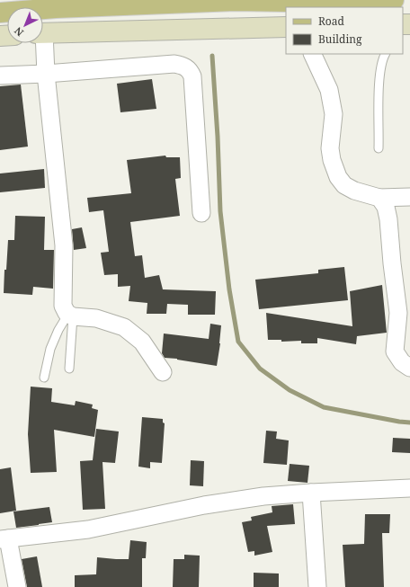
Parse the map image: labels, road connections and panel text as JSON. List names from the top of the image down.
{
  "legend": ["Road", "Building"],
  "north": "bottom left"
}
